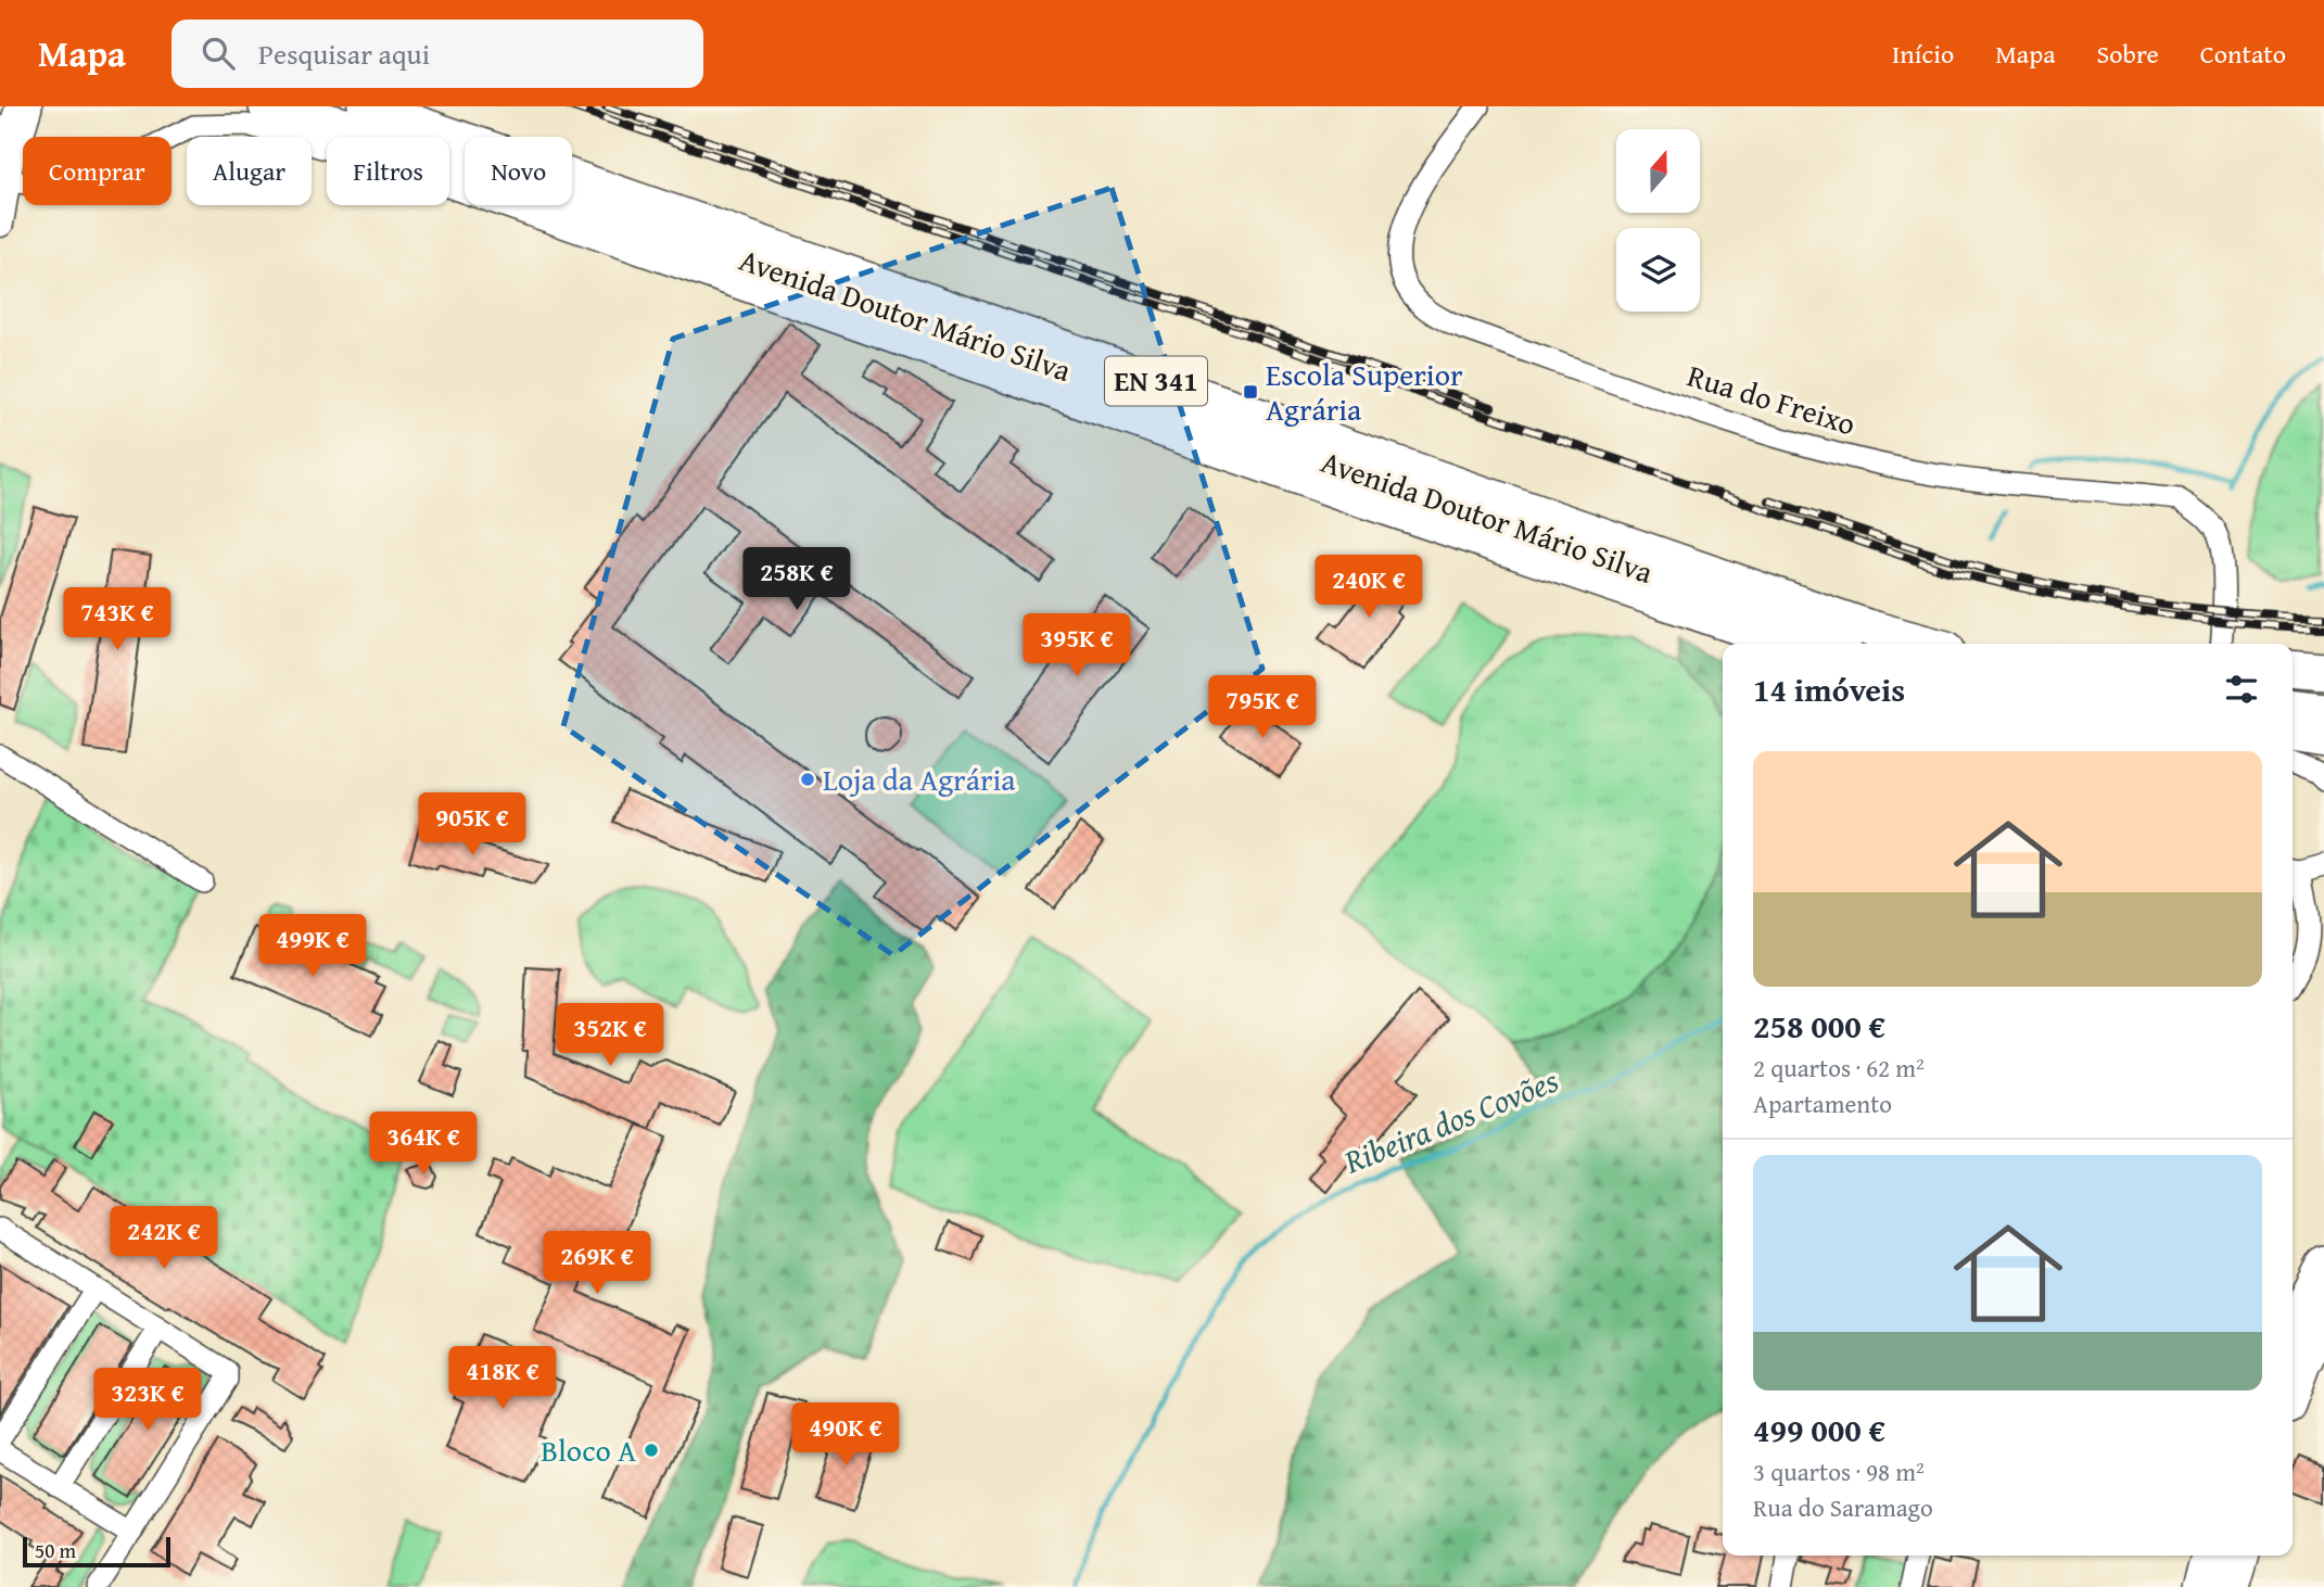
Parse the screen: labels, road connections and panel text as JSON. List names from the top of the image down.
{
  "streets": {
    "highway": ["EN 341"],
    "street": ["Avenida Doutor Mário Silva", "Rua do Freixo"]
  },
  "water": ["Ribeira dos Covões"],
  "places": {
    "transit": ["Escola Superior Agrária"],
    "other": ["Loja da Agrária", "Bloco A"]
  },
  "scale_bar": "50 m",
  "north": "top",
  "page": {
    "header": "Mapa",
    "search": "Pesquisar aqui",
    "nav": [
      "Início",
      "Mapa",
      "Sobre",
      "Contato"
    ],
    "chip": [
      "Comprar",
      "Alugar",
      "Filtros",
      "Novo"
    ],
    "price": [
      "258K €",
      "240K €",
      "743K €",
      "395K €",
      "795K €",
      "905K €",
      "499K €",
      "352K €",
      "364K €",
      "242K €",
      "269K €",
      "418K €",
      "323K €",
      "490K €"
    ],
    "heading": "14 imóveis",
    "list": [
      {
        "name": "258 000 €",
        "note": "2 quartos · 62 m² · Apartamento"
      },
      {
        "name": "499 000 €",
        "note": "3 quartos · 98 m² · Rua do Saramago"
      }
    ],
    "scale": "50 m"
  }
}
